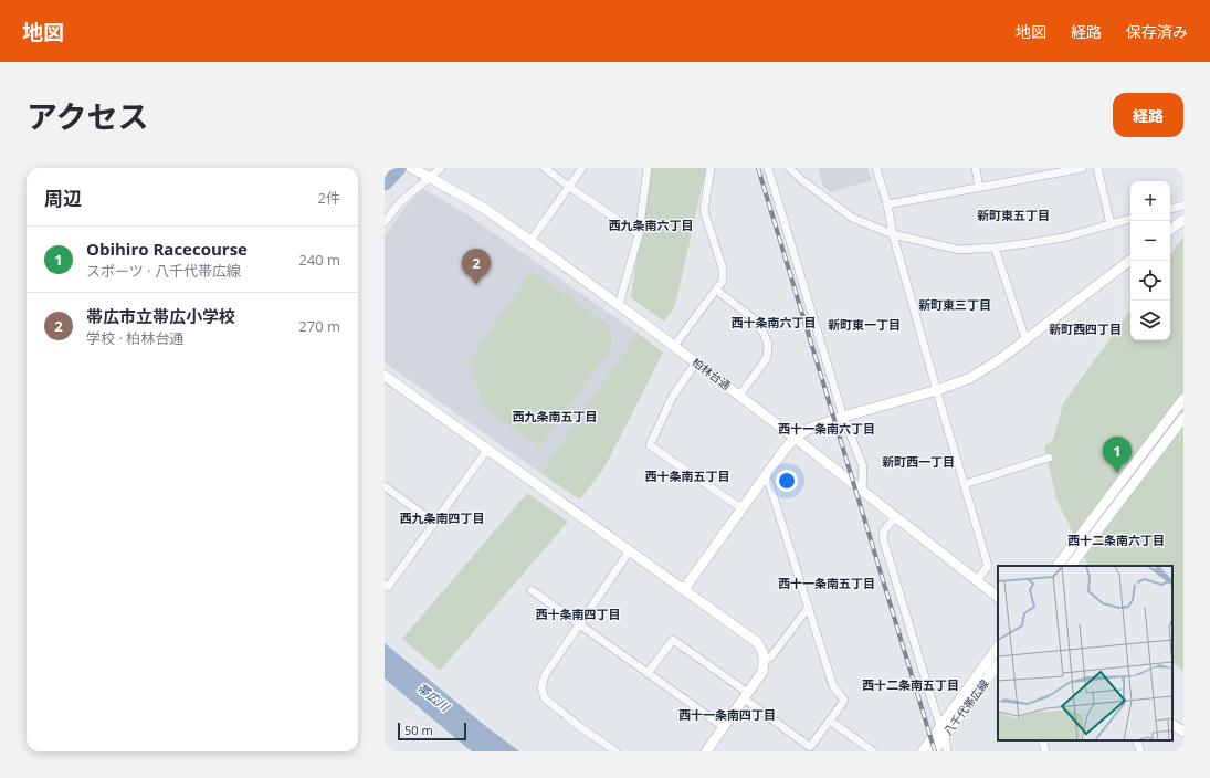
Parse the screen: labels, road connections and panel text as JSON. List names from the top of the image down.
{
  "streets": {
    "street": ["柏林台通", "八千代帯広線"]
  },
  "districts": [
    "新町東五丁目",
    "西九条南六丁目",
    "新町東三丁目",
    "西十条南六丁目",
    "新町東一丁目",
    "新町西四丁目",
    "西九条南五丁目",
    "西十一条南六丁目",
    "新町西一丁目",
    "西十条南五丁目",
    "西九条南四丁目",
    "西十二条南六丁目",
    "西十一条南五丁目",
    "西十条南四丁目",
    "西十二条南五丁目",
    "西十一条南四丁目"
  ],
  "water": ["帯広川"],
  "scale_bar": "50 m",
  "page": {
    "header": "地図",
    "nav": ["地図", "経路", "保存済み"],
    "title": "アクセス",
    "buttons": "経路",
    "heading": ["周辺", "2件"],
    "map_buttons": ["+", "−"],
    "list": [
      {
        "mark": "1",
        "name": "Obihiro Racecourse",
        "note": "スポーツ · 八千代帯広線",
        "value": "240 m"
      },
      {
        "mark": "2",
        "name": "帯広市立帯広小学校",
        "note": "学校 · 柏林台通",
        "value": "270 m"
      }
    ],
    "pins": ["2", "1"],
    "scale": "50 m"
  }
}
